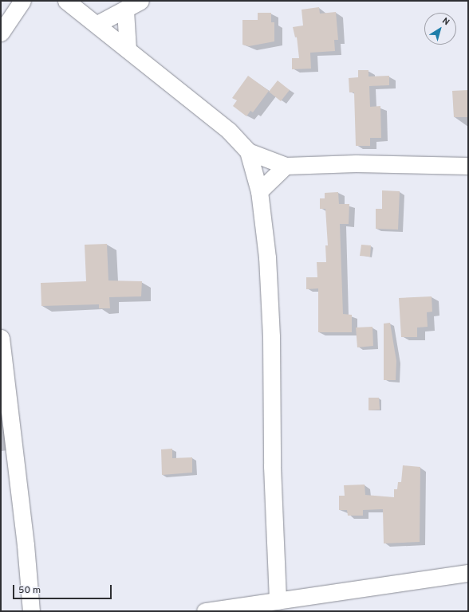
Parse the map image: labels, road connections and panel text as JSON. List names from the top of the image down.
{
  "scale_bar": "50 m",
  "north": "top right"
}
